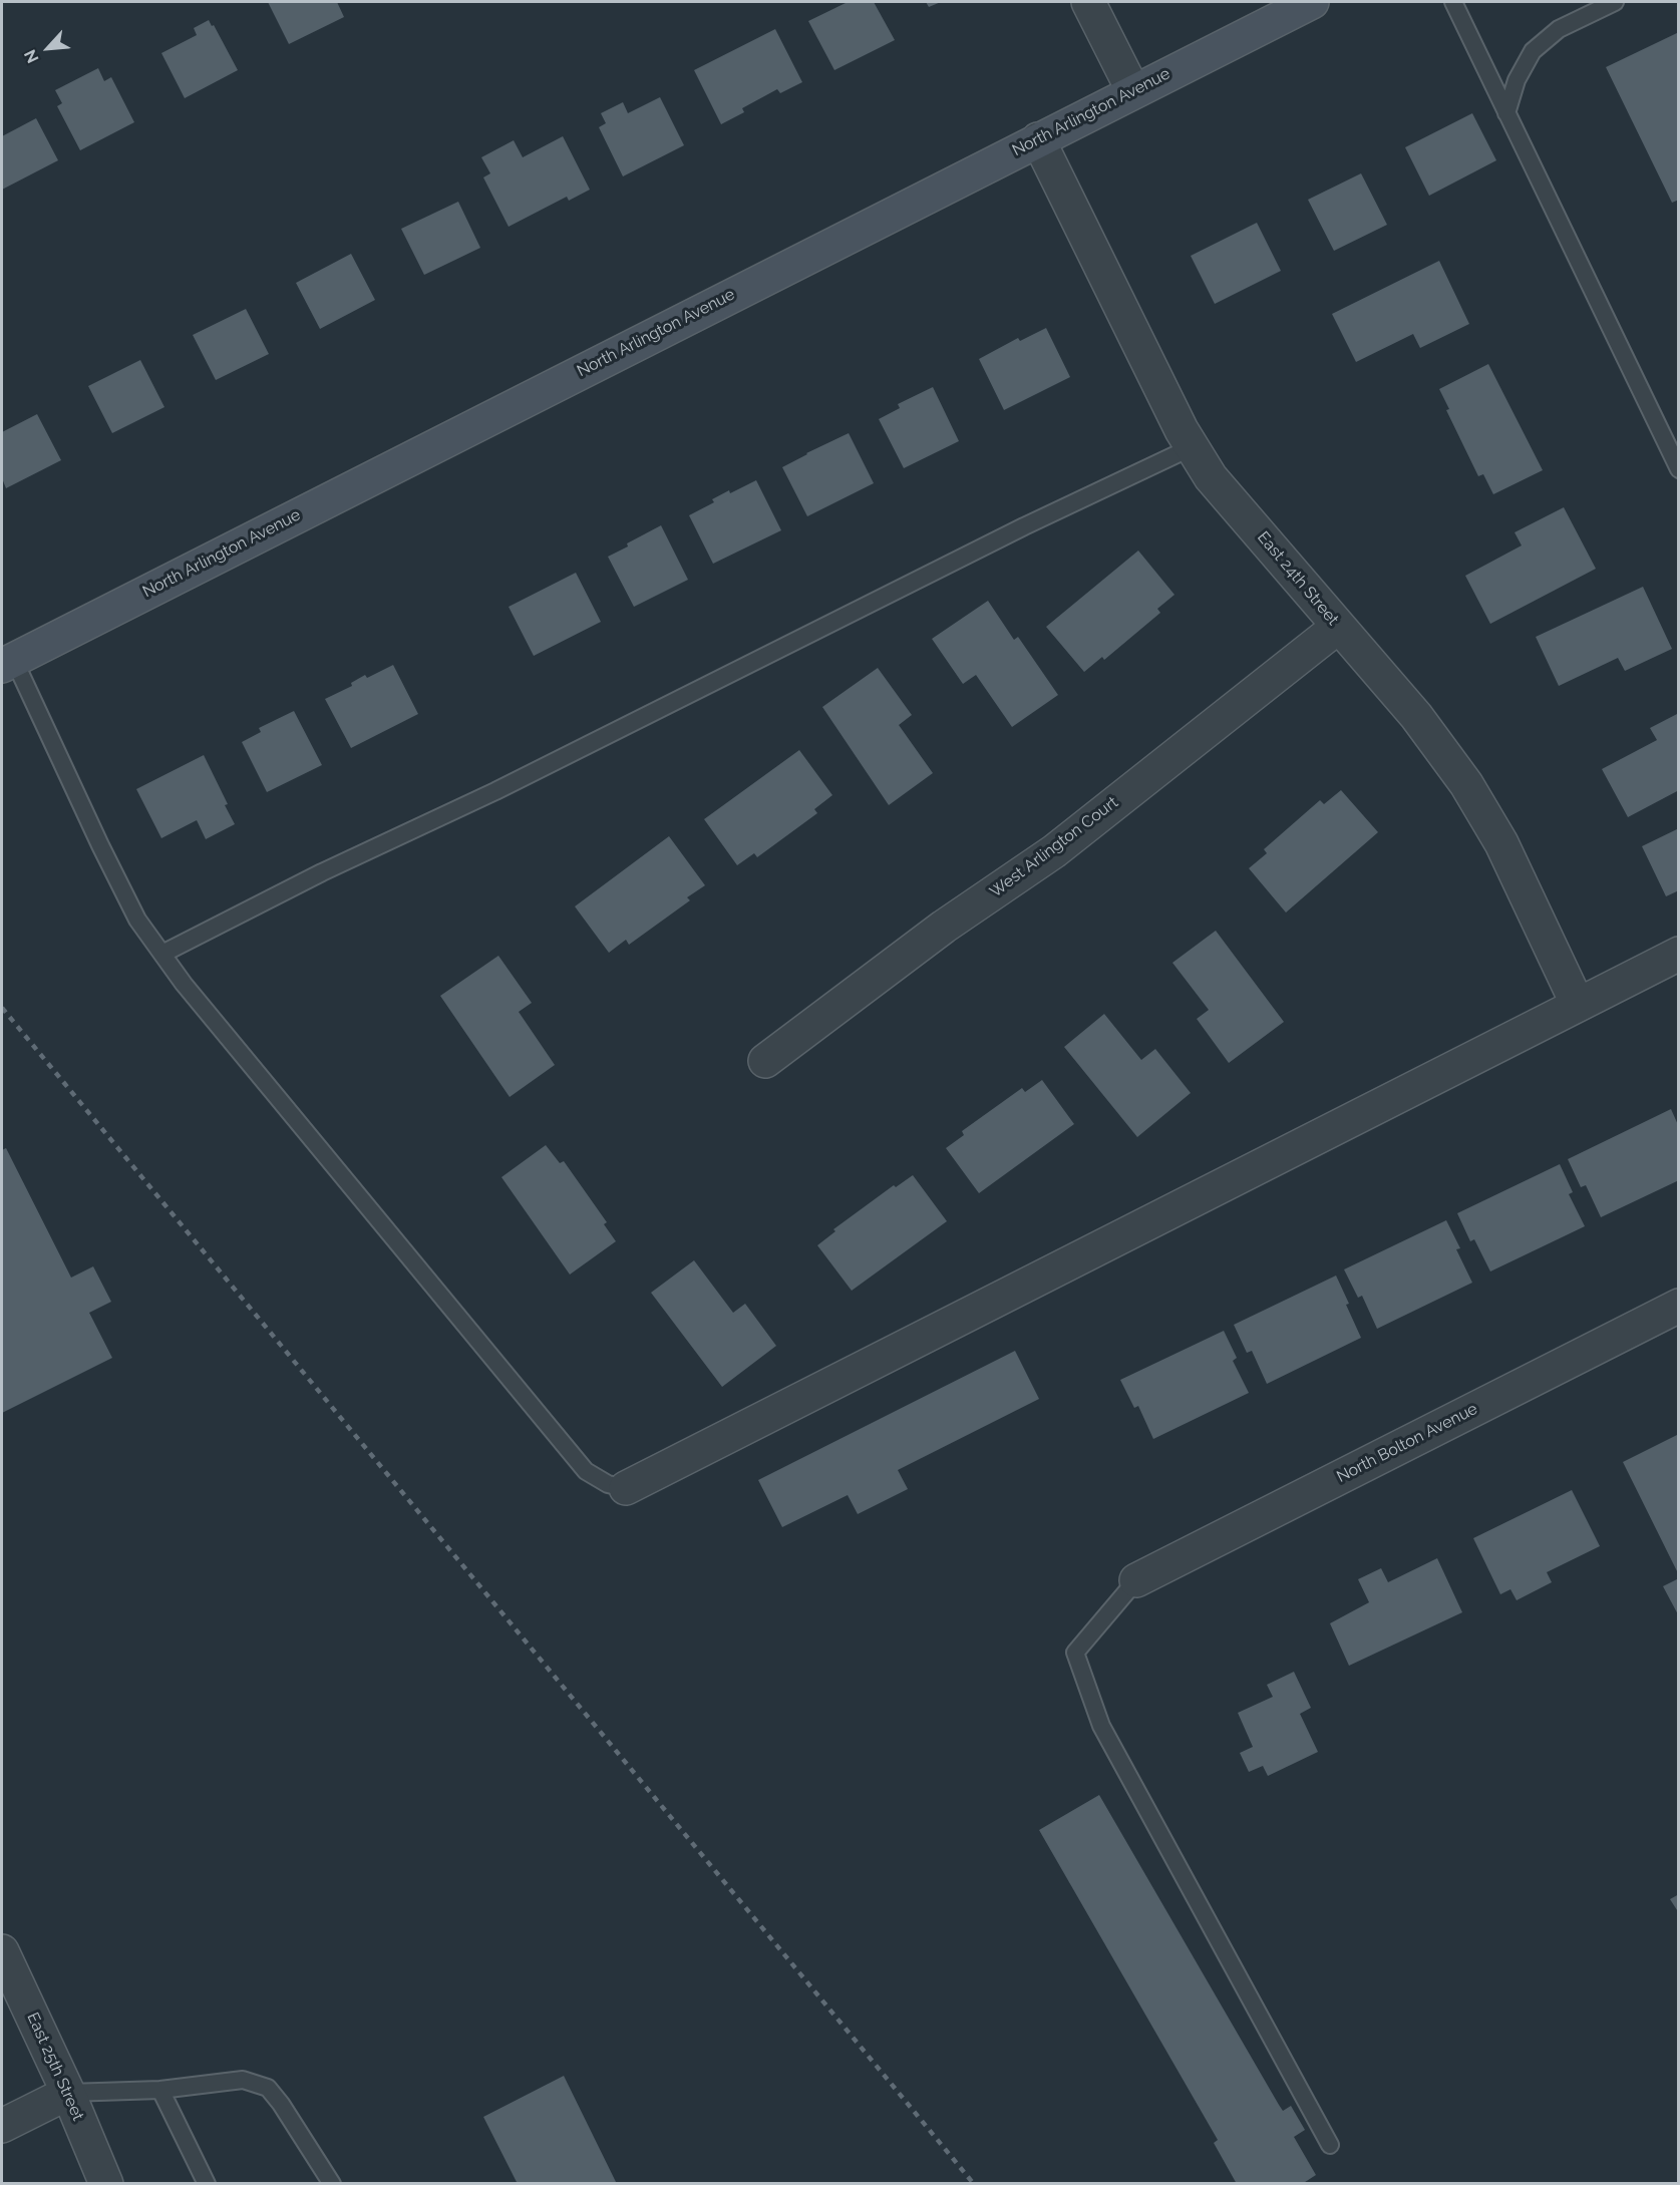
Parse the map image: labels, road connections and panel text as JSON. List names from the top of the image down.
{
  "streets": {
    "main road": ["North Arlington Avenue"],
    "street": [
      "East 24th Street",
      "West Arlington Court",
      "North Bolton Avenue",
      "East 25th Street"
    ]
  },
  "crossings": [
    ["North Arlington Avenue", "East 24th Street"],
    ["East 24th Street", "West Arlington Court"]
  ],
  "north": "bottom left"
}
